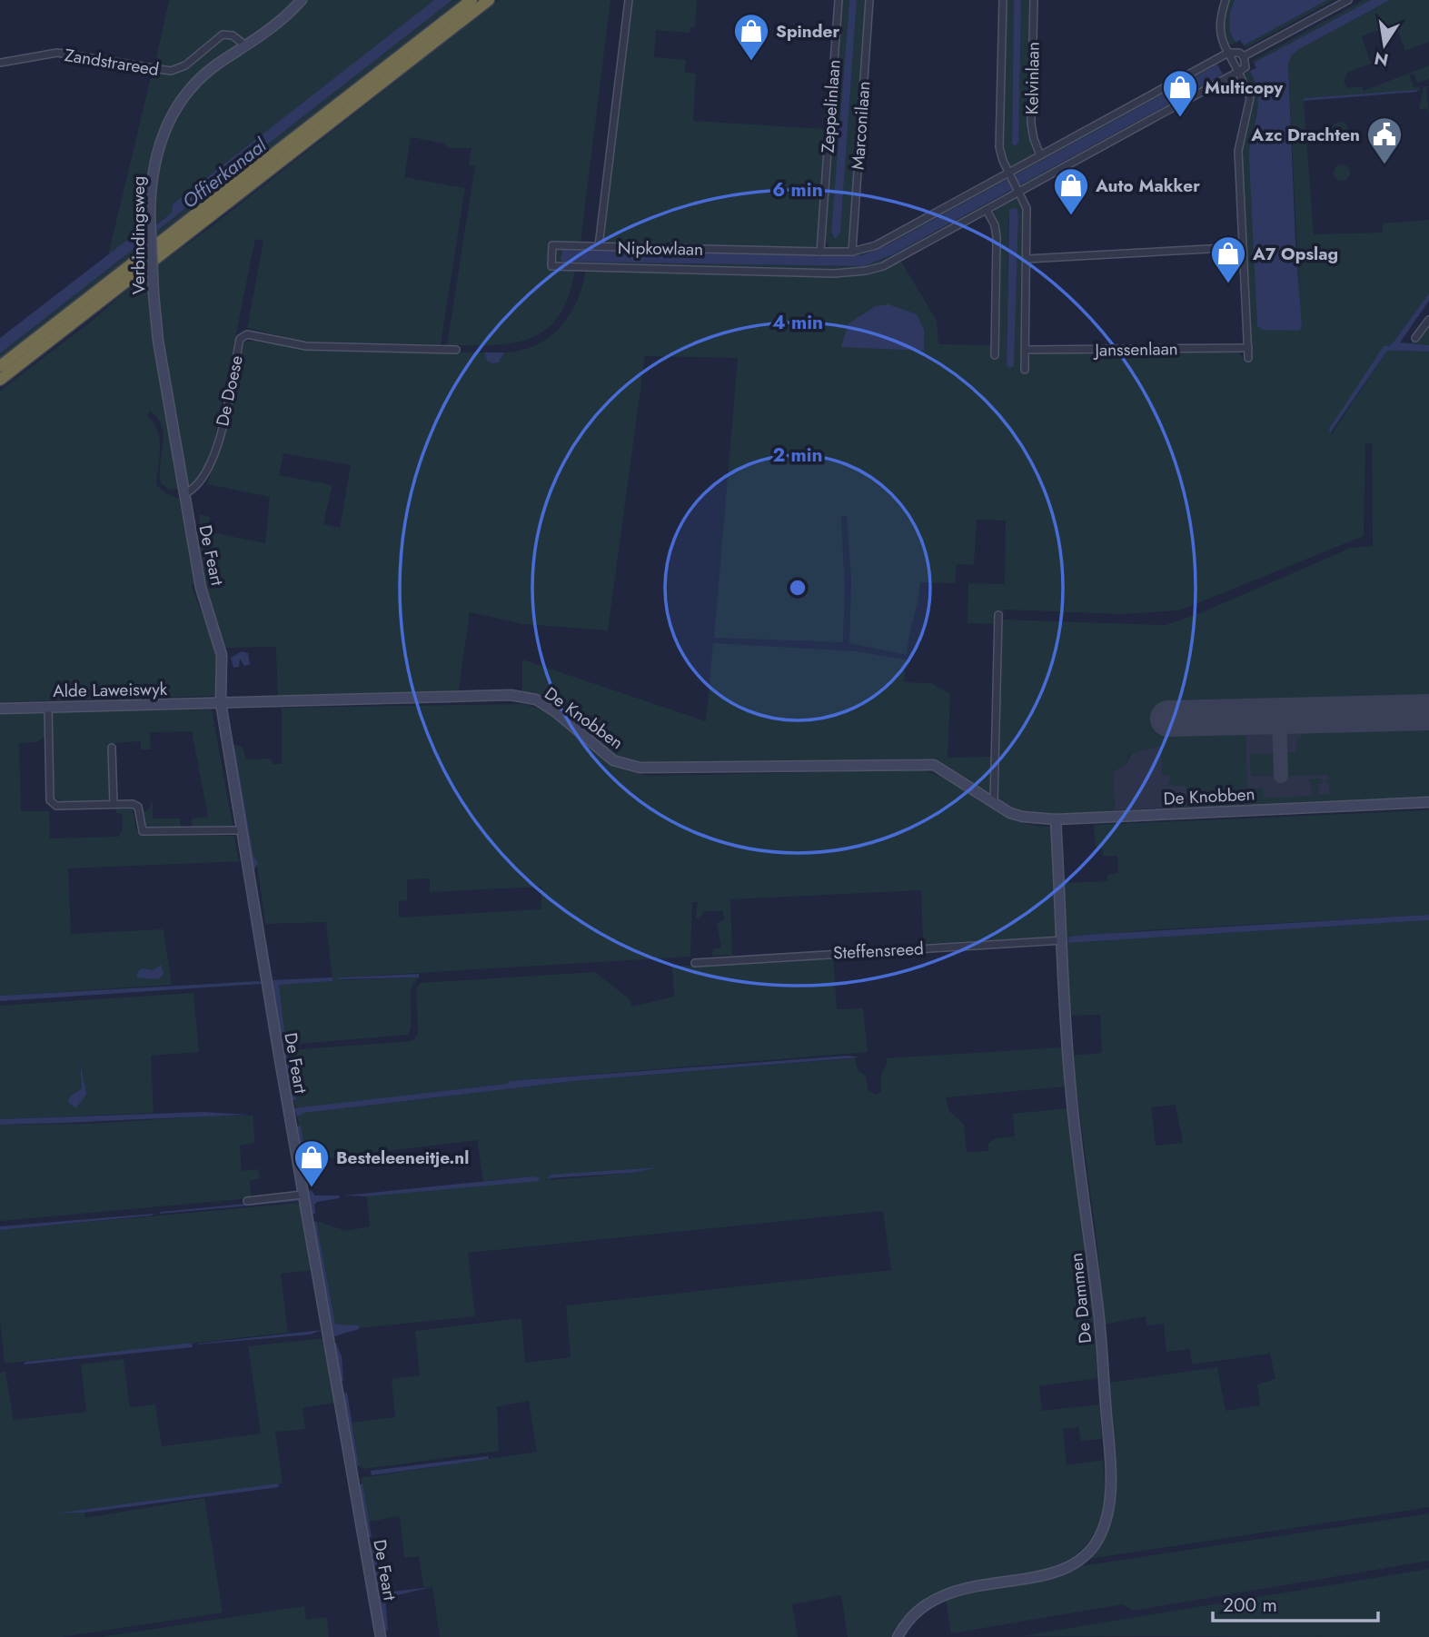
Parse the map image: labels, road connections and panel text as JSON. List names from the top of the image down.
{
  "streets": {
    "street": [
      "Zandstrareed",
      "Kelvinlaan",
      "Zeppelinlaan",
      "Marconilaan",
      "Verbindingsweg",
      "Nipkowlaan",
      "Janssenlaan",
      "De Doese",
      "De Feart",
      "Alde Laweiswyk",
      "De Knobben",
      "Steffensreed",
      "De Dammen"
    ]
  },
  "crossings": [
    ["Zandstrareed", "Verbindingsweg"],
    ["Kelvinlaan", "Nipkowlaan"],
    ["Zeppelinlaan", "Nipkowlaan"],
    ["Marconilaan", "Nipkowlaan"],
    ["Verbindingsweg", "De Doese"],
    ["Verbindingsweg", "De Feart"],
    ["De Doese", "De Feart"],
    ["De Feart", "Alde Laweiswyk"],
    ["De Feart", "De Knobben"],
    ["Alde Laweiswyk", "De Knobben"],
    ["De Knobben", "De Dammen"],
    ["Steffensreed", "De Dammen"]
  ],
  "water": ["Offierkanaal"],
  "places": {
    "shop": [
      "Spinder",
      "Multicopy",
      "Auto Makker",
      "A7 Opslag",
      "Besteleeneitje.nl"
    ],
    "public building": ["Azc Drachten"]
  },
  "scale_bar": "200 m",
  "north": "bottom",
  "rings": ["6 min", "4 min", "2 min"]
}
